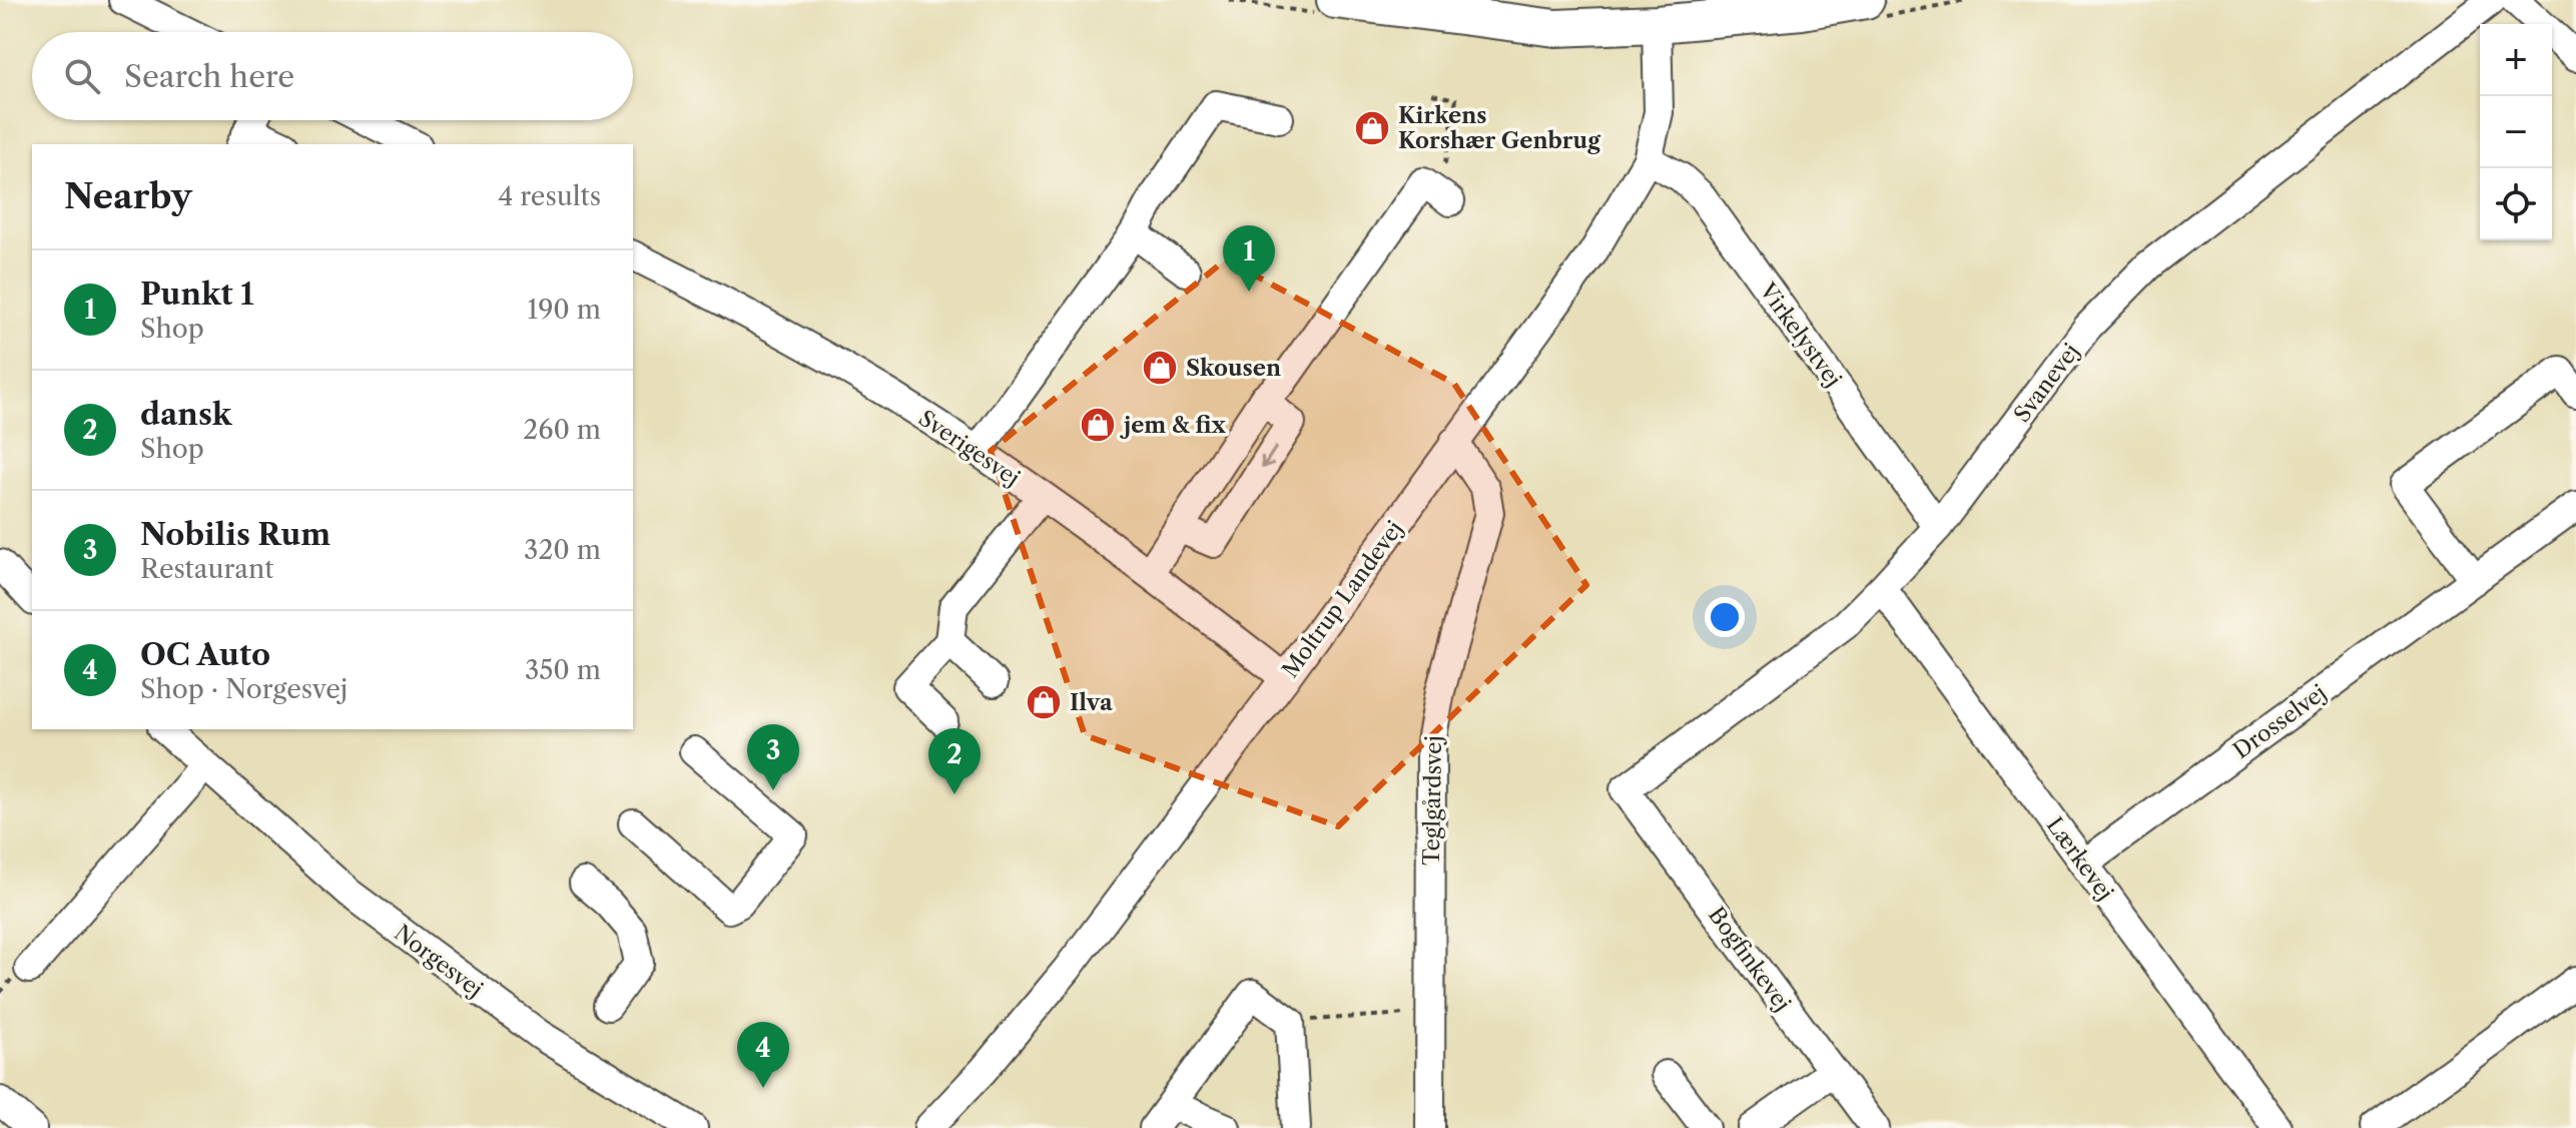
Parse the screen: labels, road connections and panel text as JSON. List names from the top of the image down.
{
  "streets": {
    "street": [
      "Virkelystvej",
      "Svanevej",
      "Sverigesvej",
      "Moltrup Landevej",
      "Drosselvej",
      "Teglgårdsvej",
      "Lærkevej",
      "Bogfinkevej",
      "Norgesvej"
    ]
  },
  "crossings": [
    ["Virkelystvej", "Svanevej"],
    ["Virkelystvej", "Moltrup Landevej"],
    ["Svanevej", "Lærkevej"],
    ["Svanevej", "Bogfinkevej"],
    ["Sverigesvej", "Moltrup Landevej"],
    ["Moltrup Landevej", "Teglgårdsvej"],
    ["Drosselvej", "Lærkevej"]
  ],
  "places": {
    "shop": [
      "Kirkens Korshær Genbrug",
      "Skousen",
      "jem & fix",
      "Ilva"
    ]
  },
  "page": {
    "map_buttons": ["+", "−"],
    "search": "Search here",
    "heading": ["Nearby", "4 results"],
    "pins": [
      "1",
      "3",
      "2",
      "4"
    ],
    "list": [
      {
        "mark": "1",
        "name": "Punkt 1",
        "note": "Shop",
        "value": "190 m"
      },
      {
        "mark": "2",
        "name": "dansk",
        "note": "Shop",
        "value": "260 m"
      },
      {
        "mark": "3",
        "name": "Nobilis Rum",
        "note": "Restaurant",
        "value": "320 m"
      },
      {
        "mark": "4",
        "name": "OC Auto",
        "note": "Shop · Norgesvej",
        "value": "350 m"
      }
    ]
  }
}
